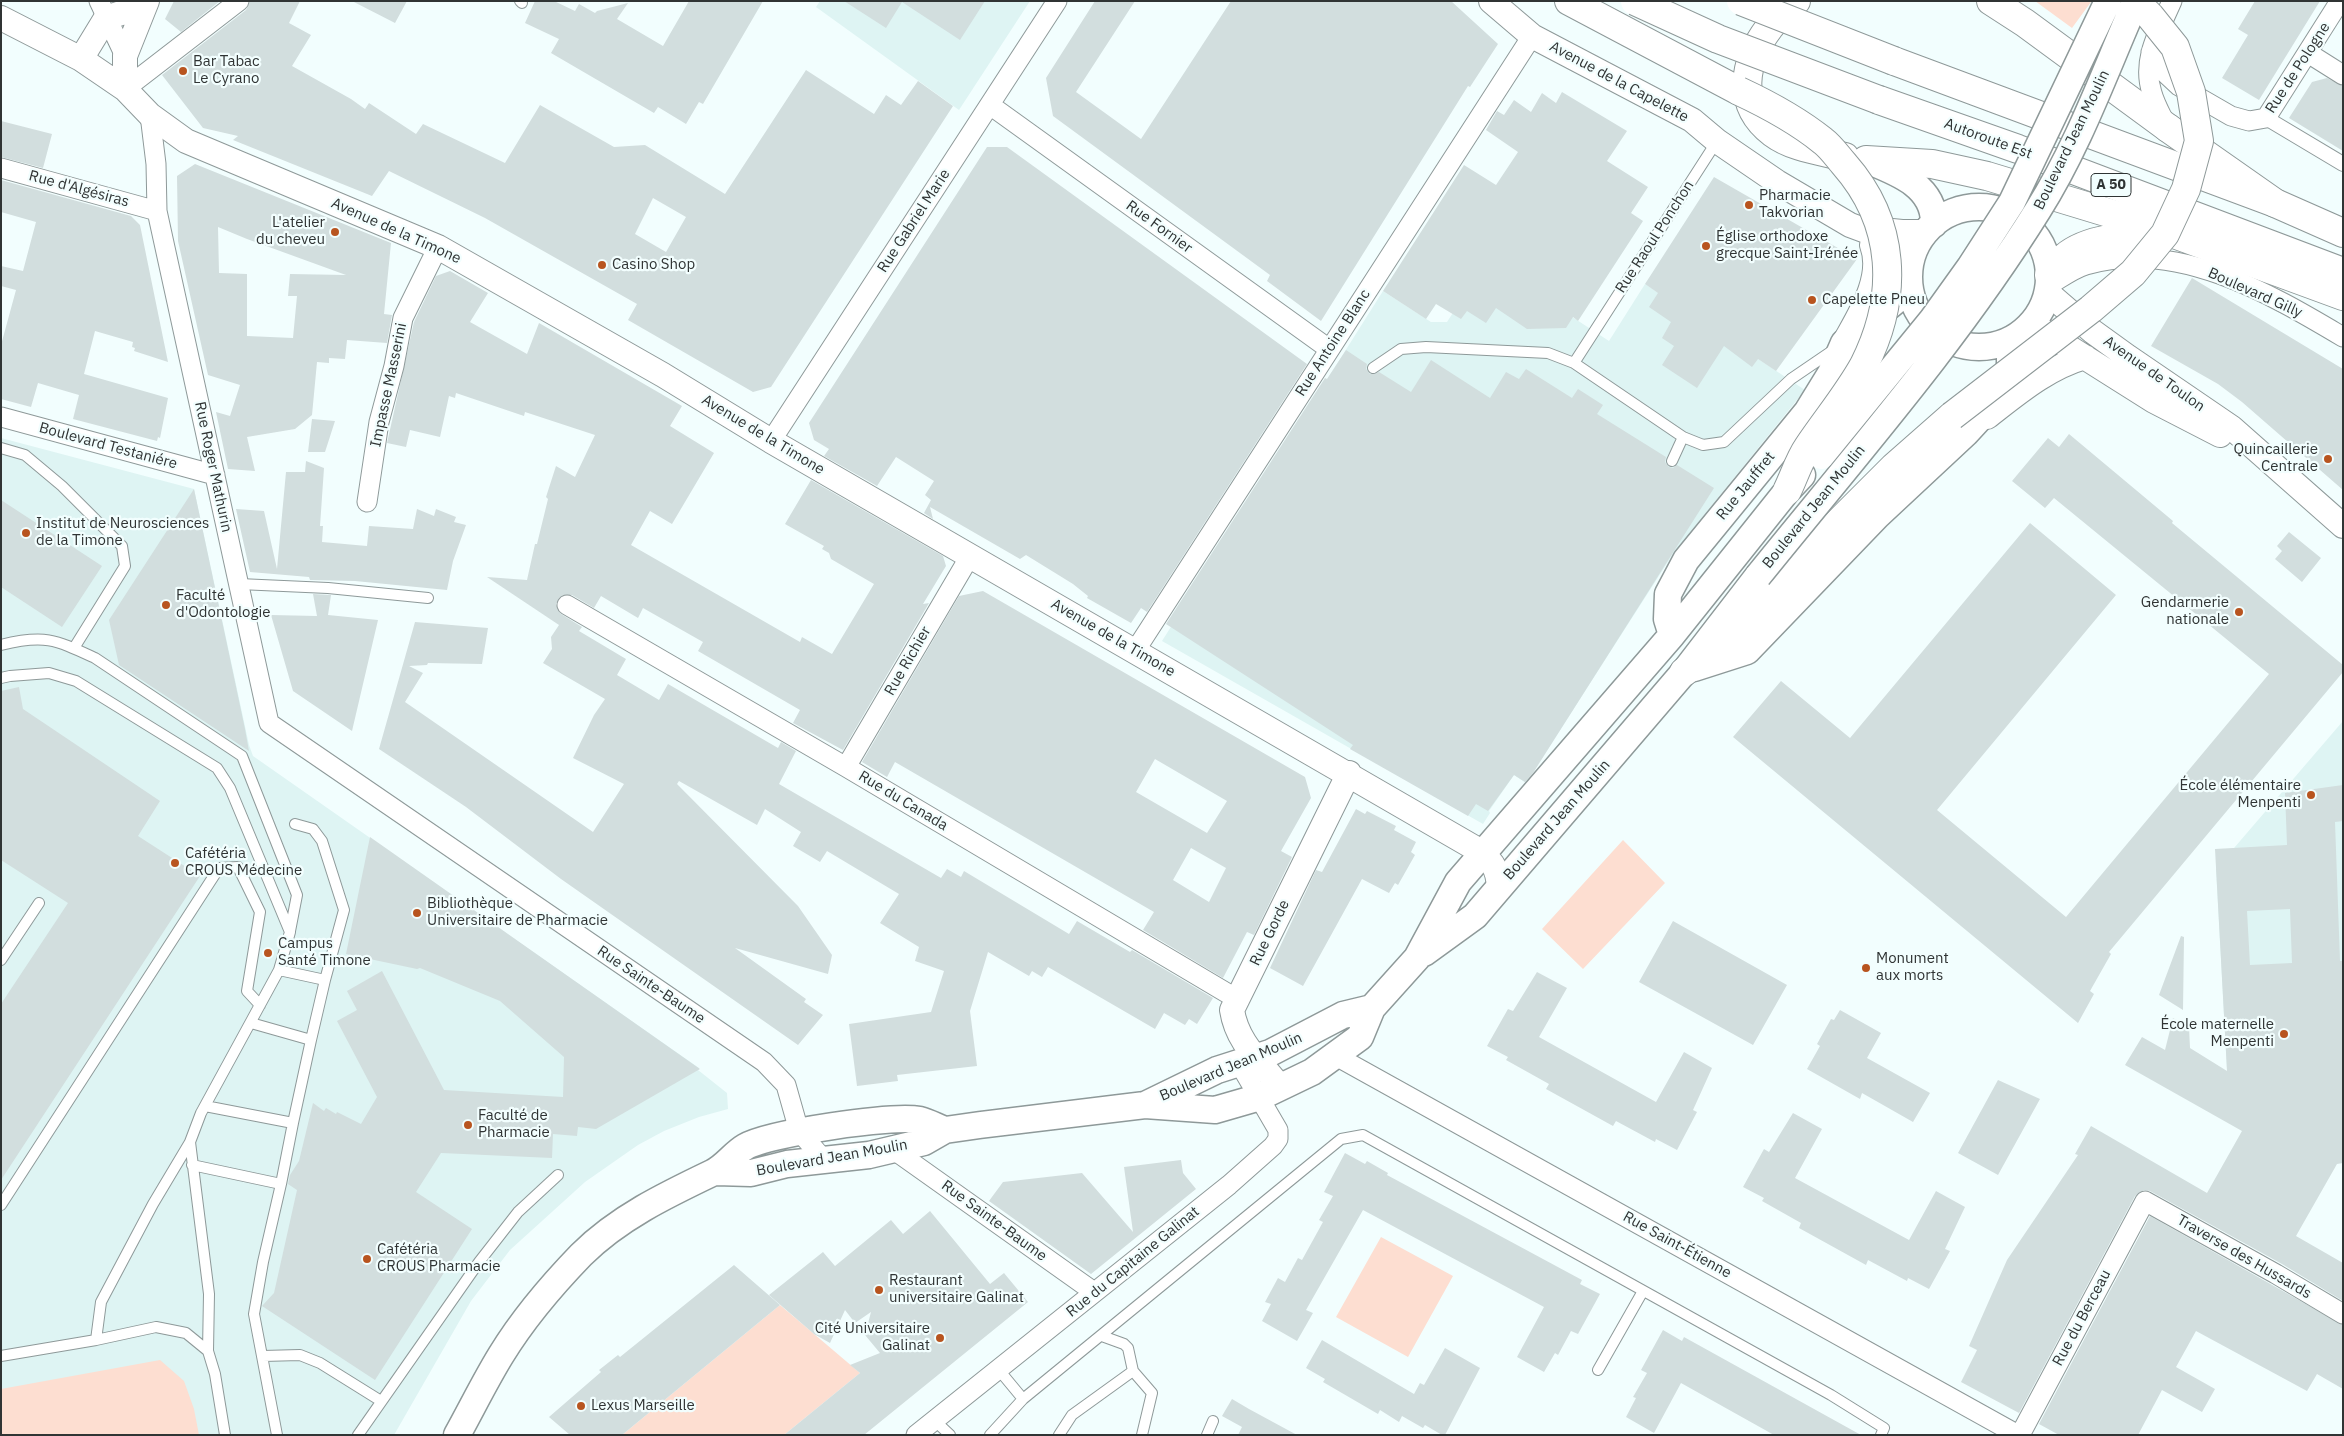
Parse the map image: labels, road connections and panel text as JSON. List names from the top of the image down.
{
  "streets": {
    "main road": [
      "Autoroute Est",
      "Boulevard Jean Moulin",
      "A 50",
      "Rue Jauffret"
    ],
    "street": [
      "Rue de Pologne",
      "Avenue de la Capelette",
      "Rue d'Algésiras",
      "Rue Gabriel Marie",
      "Rue Fornier",
      "Avenue de la Timone",
      "Boulevard Gilly",
      "Rue Antoine Blanc",
      "Avenue de Toulon",
      "Impasse Masserini",
      "Boulevard Testaniére",
      "Rue Roger Mathurin",
      "Rue Richier",
      "Rue du Canada",
      "Rue Gorde",
      "Rue Sainte-Baume",
      "Rue Saint-Étienne",
      "Traverse des Hussards",
      "Rue du Capitaine Galinat",
      "Rue du Berceau"
    ],
    "lane": ["Rue Raoul Ponchon"]
  },
  "crossings": [
    ["Avenue de la Capelette", "Rue Raoul Ponchon"],
    ["Avenue de la Capelette", "Boulevard Gilly"],
    ["Avenue de la Capelette", "Rue Antoine Blanc"],
    ["Avenue de la Capelette", "Avenue de Toulon"],
    ["Avenue de la Capelette", "Rue Jauffret"],
    ["Boulevard Jean Moulin", "Avenue de la Timone"],
    ["Boulevard Jean Moulin", "Rue Jauffret"],
    ["Boulevard Jean Moulin", "Rue Gorde"],
    ["Boulevard Jean Moulin", "Rue Sainte-Baume"],
    ["Boulevard Jean Moulin", "Rue Saint-Étienne"],
    ["Boulevard Jean Moulin", "Rue du Capitaine Galinat"],
    ["Rue d'Algésiras", "Rue Roger Mathurin"],
    ["Rue Gabriel Marie", "Rue Fornier"],
    ["Rue Gabriel Marie", "Avenue de la Timone"],
    ["Rue Fornier", "Rue Antoine Blanc"],
    ["Avenue de la Timone", "Rue Antoine Blanc"],
    ["Avenue de la Timone", "Impasse Masserini"],
    ["Avenue de la Timone", "Rue Roger Mathurin"],
    ["Avenue de la Timone", "Rue Richier"],
    ["Avenue de la Timone", "Rue Gorde"],
    ["Rue Raoul Ponchon", "Rue Jauffret"],
    ["Boulevard Gilly", "Avenue de Toulon"],
    ["Boulevard Gilly", "Rue Jauffret"],
    ["Avenue de Toulon", "Rue Jauffret"],
    ["Boulevard Testaniére", "Rue Roger Mathurin"],
    ["Rue Roger Mathurin", "Rue Sainte-Baume"],
    ["Rue Richier", "Rue du Canada"],
    ["Rue du Canada", "Rue Gorde"],
    ["Rue Gorde", "Rue du Capitaine Galinat"],
    ["Rue Sainte-Baume", "Rue du Capitaine Galinat"],
    ["Rue Saint-Étienne", "Rue du Berceau"],
    ["Traverse des Hussards", "Rue du Berceau"]
  ],
  "places": [
    "Bar Tabac Le Cyrano",
    "Pharmacie Takvorian",
    "L'atelier du cheveu",
    "Église orthodoxe grecque Saint-Irénée",
    "Casino Shop",
    "Capelette Pneu",
    "Quincaillerie Centrale",
    "Institut de Neurosciences de la Timone",
    "Faculté d'Odontologie",
    "Gendarmerie nationale",
    "École élémentaire Menpenti",
    "Cafétéria CROUS Médecine",
    "Bibliothèque Universitaire de Pharmacie",
    "Campus Santé Timone",
    "Monument aux morts",
    "École maternelle Menpenti",
    "Faculté de Pharmacie",
    "Cafétéria CROUS Pharmacie",
    "Restaurant universitaire Galinat",
    "Cité Universitaire Galinat",
    "Lexus Marseille"
  ]
}
